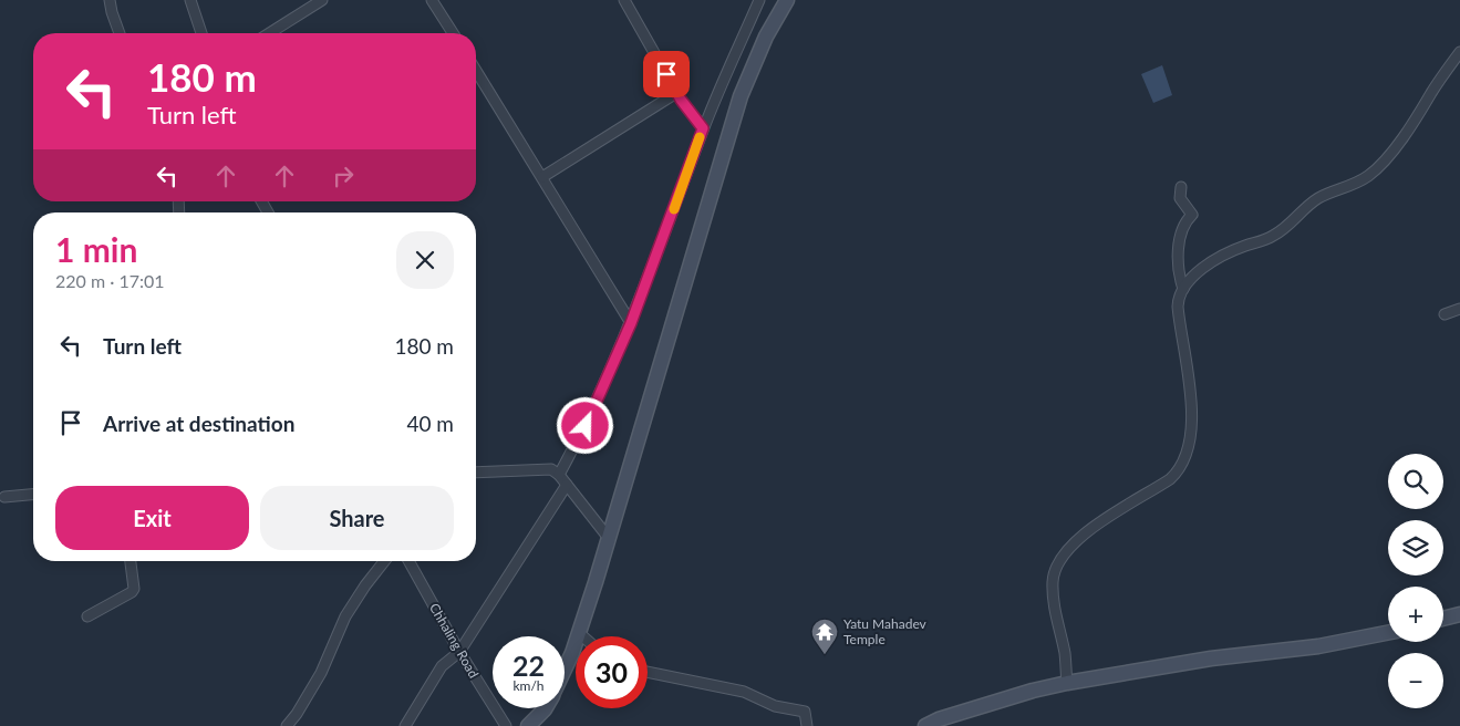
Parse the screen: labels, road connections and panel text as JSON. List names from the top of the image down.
{
  "streets": {
    "street": ["Chhaling Road"]
  },
  "places": {
    "temple": ["Yatu Mahadev Temple"]
  },
  "page": {
    "turn": ["180 m", "Turn left"],
    "heading": ["1 min", "220 m · 17:01"],
    "list": [
      {
        "name": "Turn left",
        "value": "180 m"
      },
      {
        "name": "Arrive at destination",
        "value": "40 m"
      }
    ],
    "map_buttons": ["+", "−"],
    "buttons": ["Exit", "Share"],
    "speed": "22 km/h",
    "limit": "30"
  }
}
